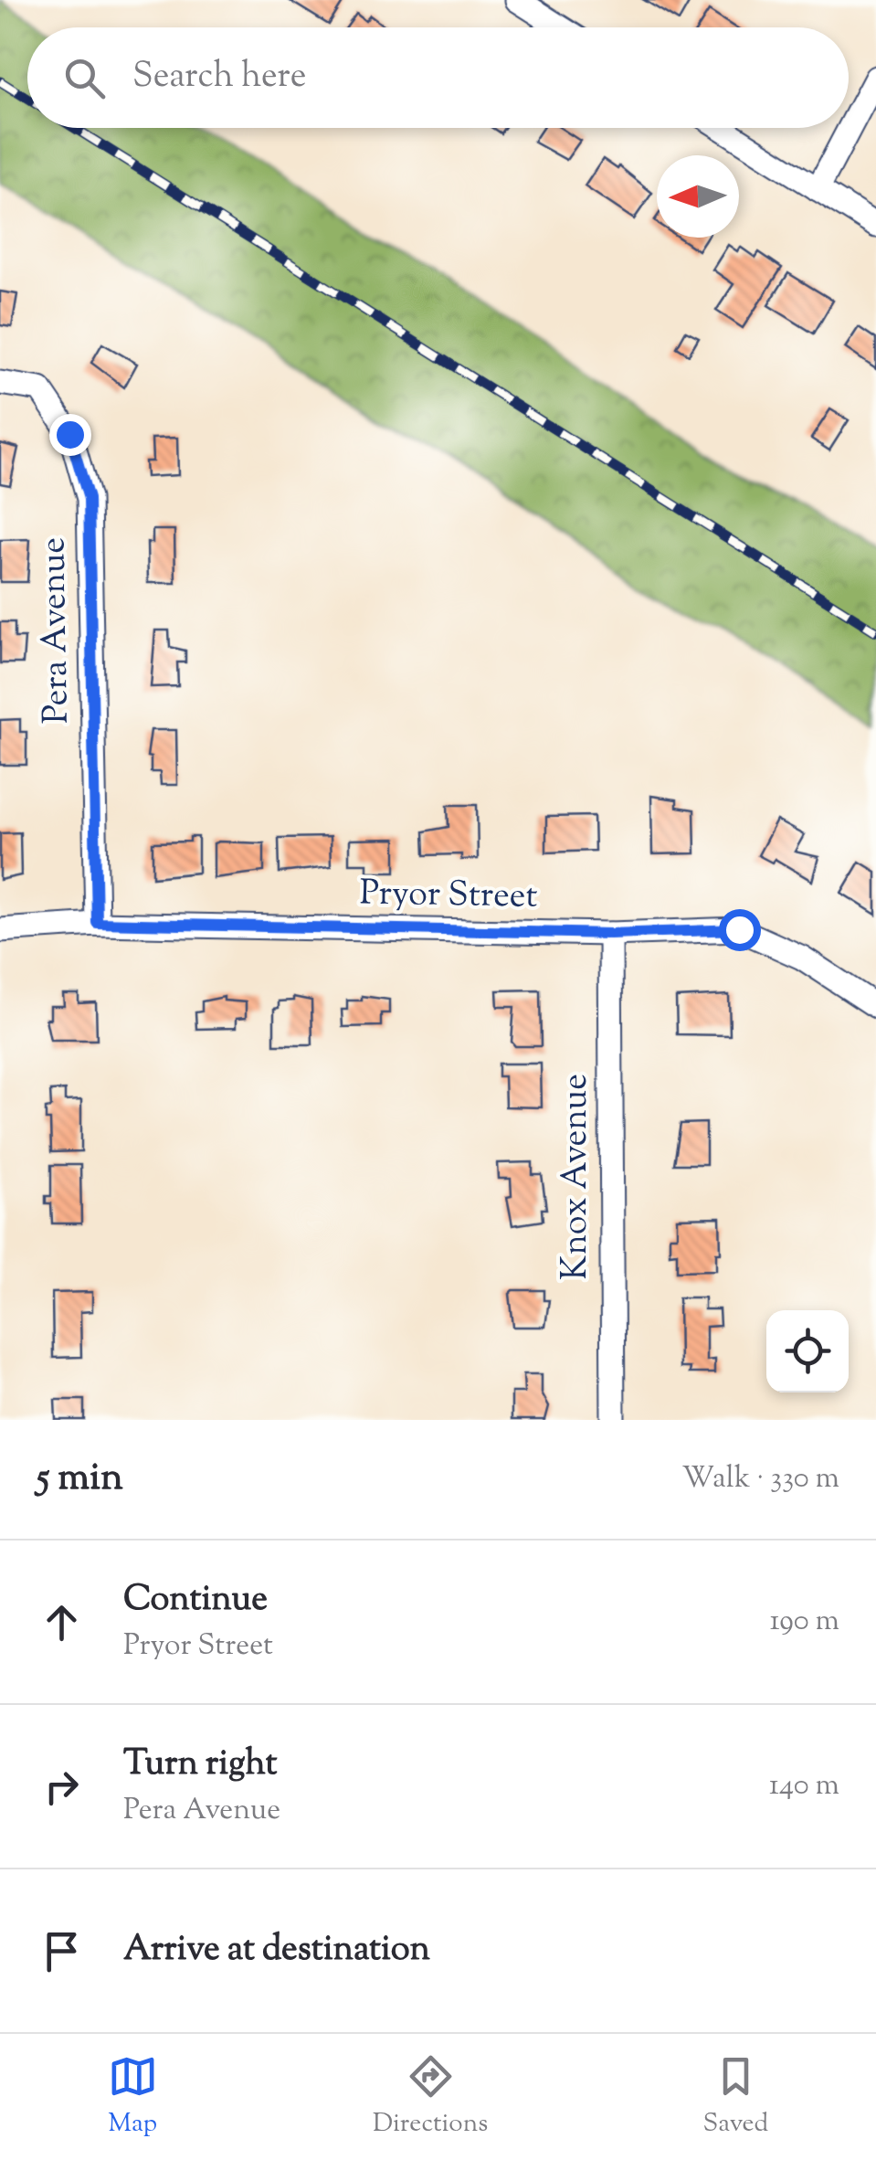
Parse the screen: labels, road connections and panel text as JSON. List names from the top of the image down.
{
  "streets": {
    "street": ["Pera Avenue", "Pryor Street", "Knox Avenue"]
  },
  "crossings": [
    ["Pera Avenue", "Pryor Street"],
    ["Pryor Street", "Knox Avenue"]
  ],
  "north": "left",
  "page": {
    "search": "Search here",
    "heading": ["5 min", "Walk · 330 m"],
    "list": [
      ["Continue", "Pryor Street", "190 m"],
      ["Turn right", "Pera Avenue", "140 m"],
      "Arrive at destination"
    ],
    "nav": ["Map", "Directions", "Saved"]
  }
}
